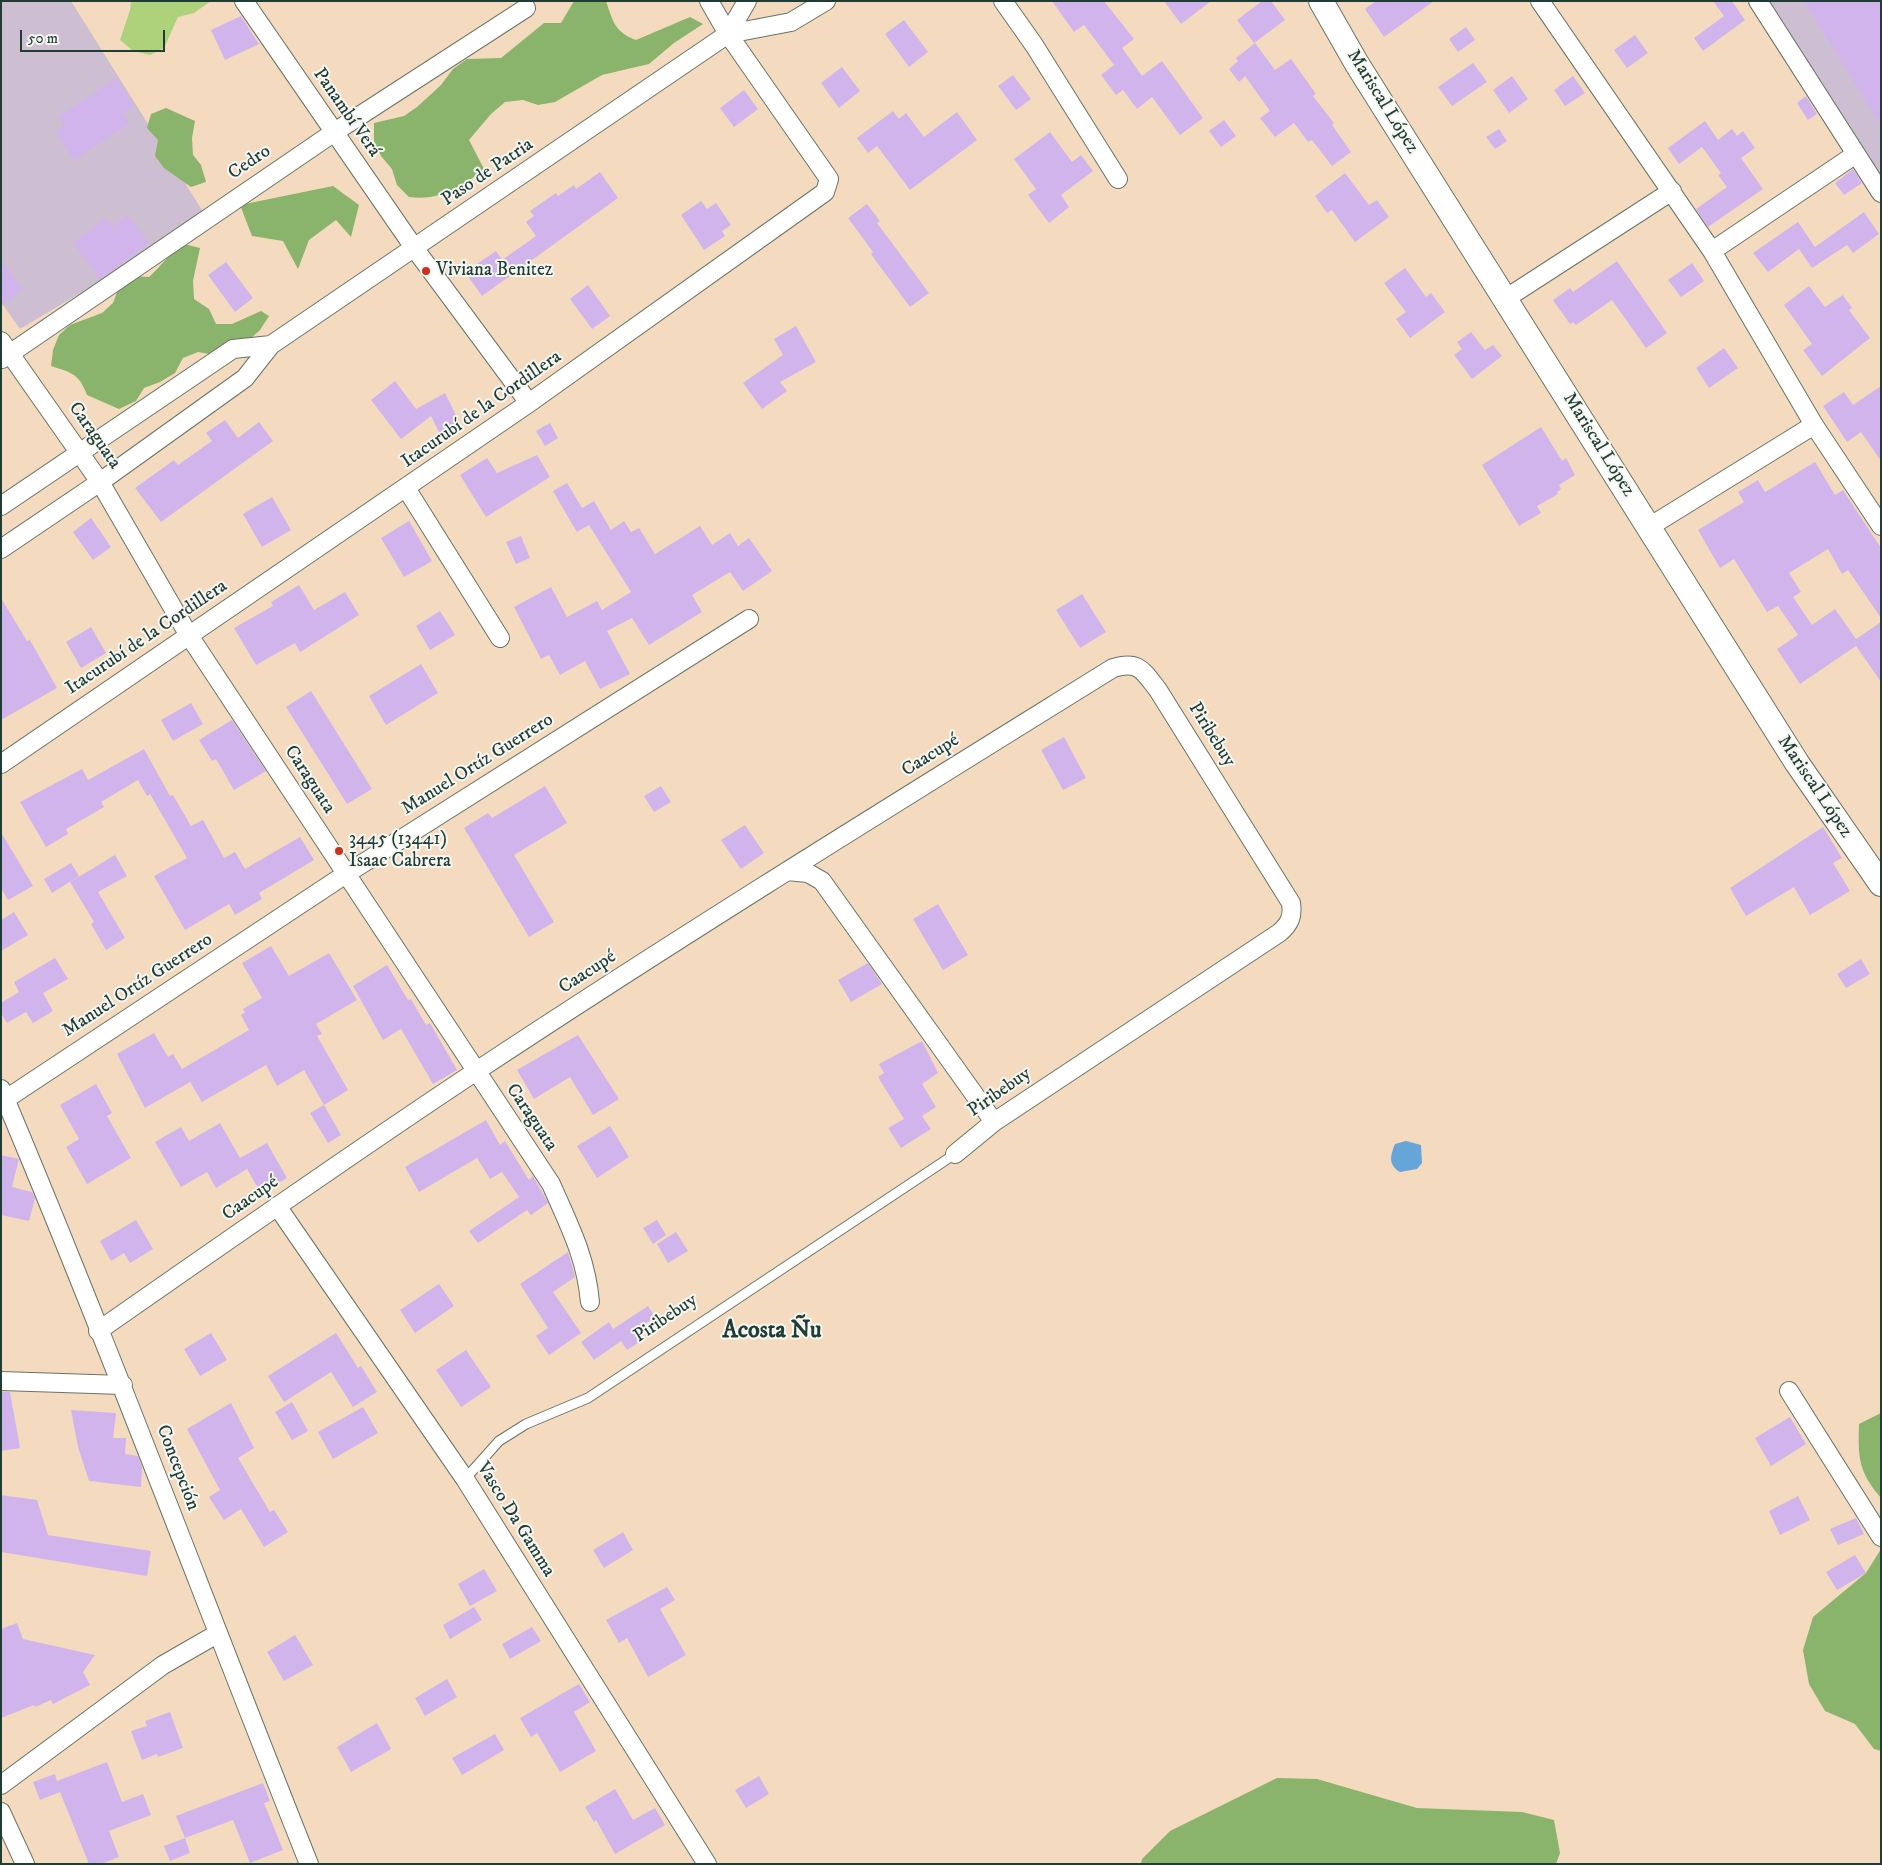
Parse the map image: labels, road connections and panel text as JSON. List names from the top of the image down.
{
  "streets": {
    "street": [
      "Mariscal López",
      "Panambí Verá",
      "Cedro",
      "Paso de Patria",
      "Itacurubí de la Cordillera",
      "Caraguata",
      "Piribebuy",
      "Caacupé",
      "Manuel Ortíz Guerrero",
      "Concepción",
      "Vasco Da Gamma"
    ]
  },
  "crossings": [
    ["Panambí Verá", "Cedro"],
    ["Panambí Verá", "Paso de Patria"],
    ["Panambí Verá", "Itacurubí de la Cordillera"],
    ["Cedro", "Caraguata"],
    ["Paso de Patria", "Itacurubí de la Cordillera"],
    ["Paso de Patria", "Caraguata"],
    ["Itacurubí de la Cordillera", "Caraguata"],
    ["Caraguata", "Caacupé"],
    ["Caraguata", "Manuel Ortíz Guerrero"],
    ["Piribebuy", "Caacupé"],
    ["Piribebuy", "Vasco Da Gamma"],
    ["Caacupé", "Concepción"],
    ["Caacupé", "Vasco Da Gamma"],
    ["Manuel Ortíz Guerrero", "Concepción"]
  ],
  "districts": ["Acosta Ñu"],
  "places": ["Viviana Benitez", "3445 (13441) Isaac Cabrera"],
  "scale_bar": "50 m"
}
